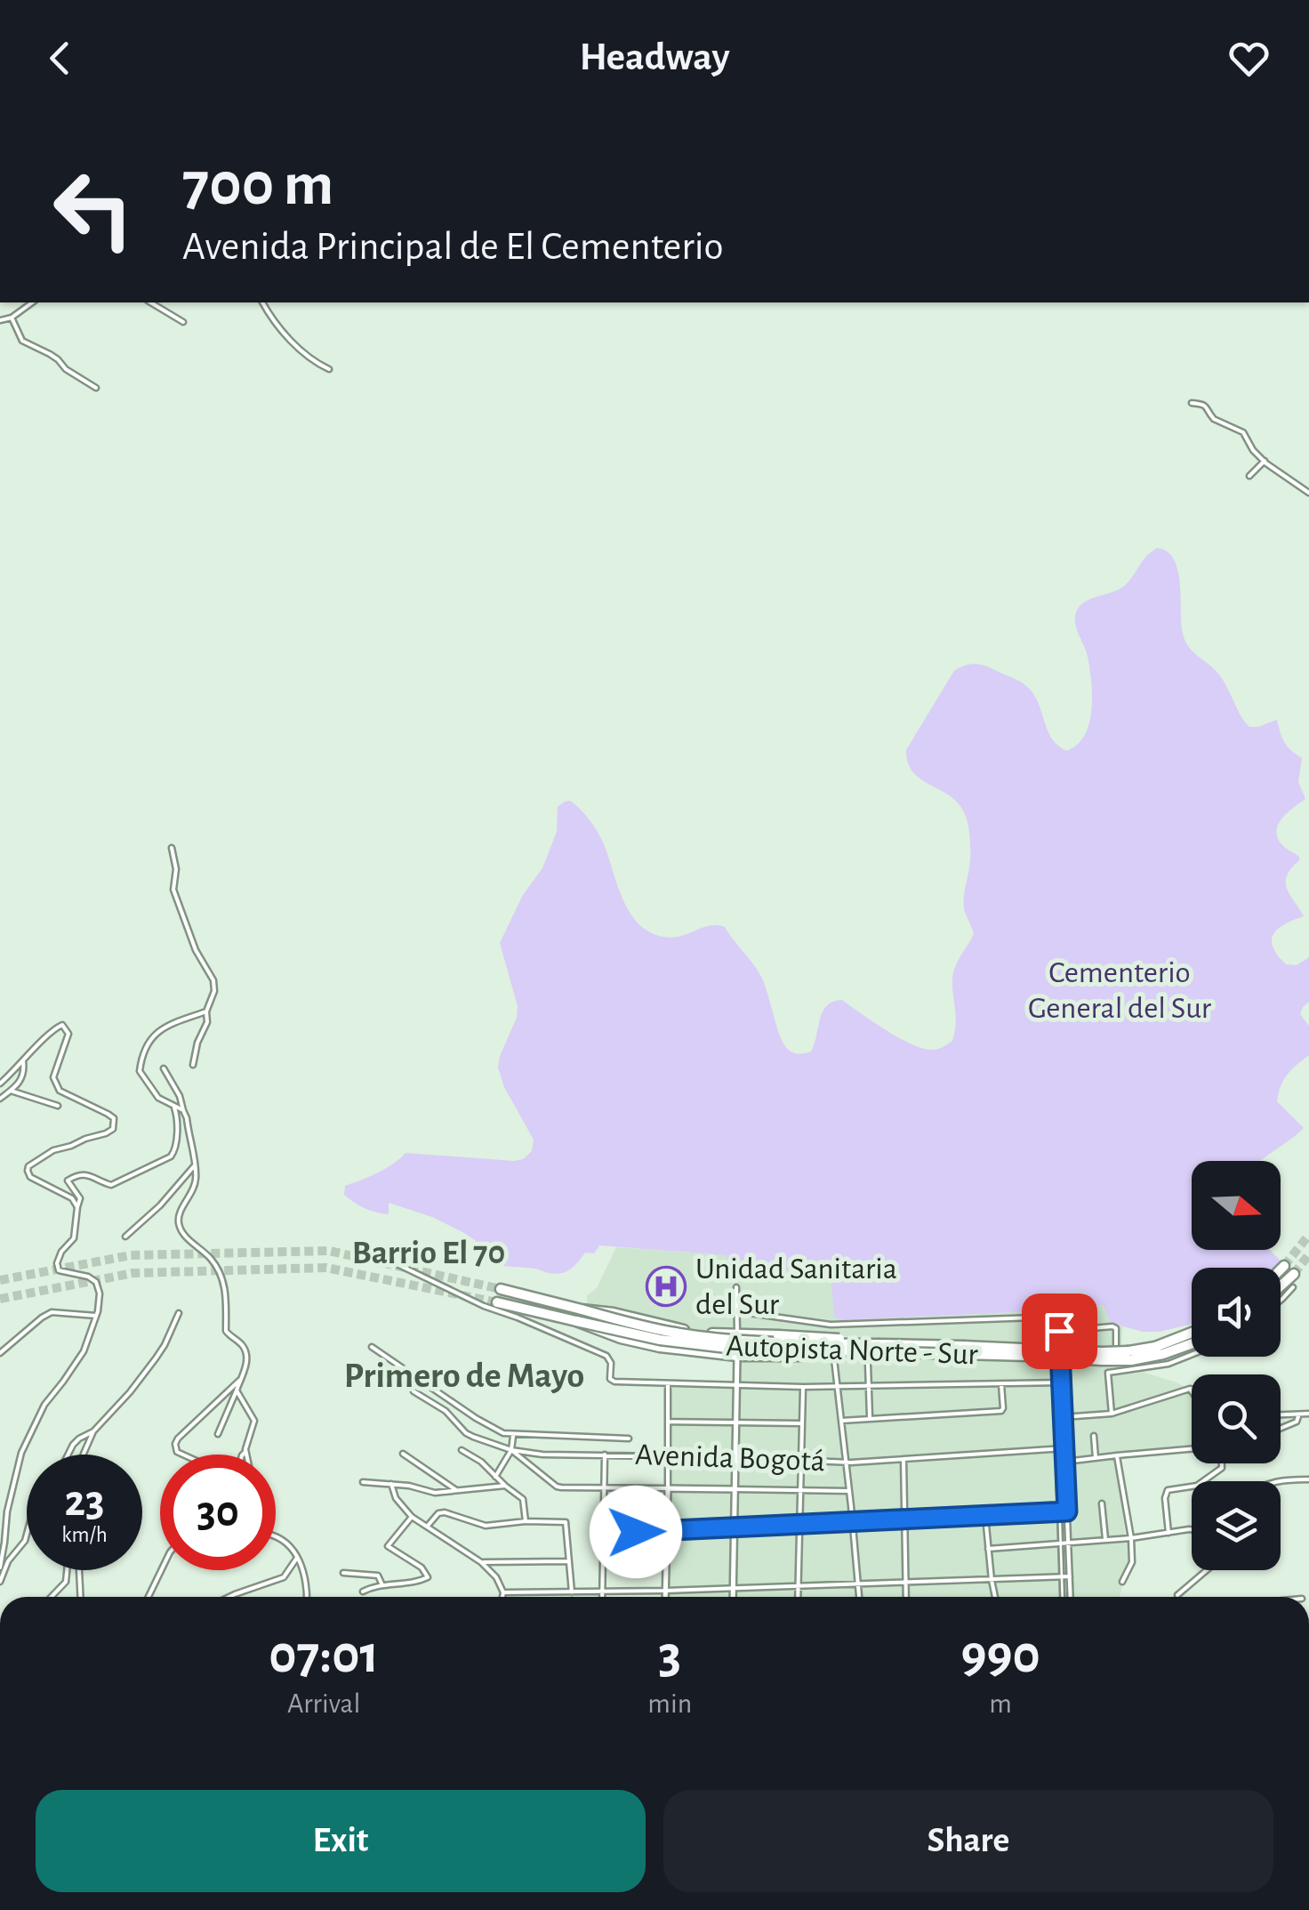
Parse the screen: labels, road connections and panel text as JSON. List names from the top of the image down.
{
  "streets": {
    "highway": ["Autopista Norte - Sur"],
    "street": ["Avenida Bogotá"]
  },
  "districts": ["Barrio El 70", "Primero de Mayo"],
  "parks": ["Cementerio General del Sur"],
  "places": {
    "hospital": ["Unidad Sanitaria del Sur"]
  },
  "north": "right",
  "page": {
    "header": "Headway",
    "turn": ["700 m", "Avenida Principal de El Cementerio"],
    "speed": "23 km/h",
    "limit": "30",
    "eta": [
      "07:01",
      "Arrival",
      "3",
      "min",
      "990",
      "m"
    ],
    "buttons": ["Exit", "Share"]
  }
}
